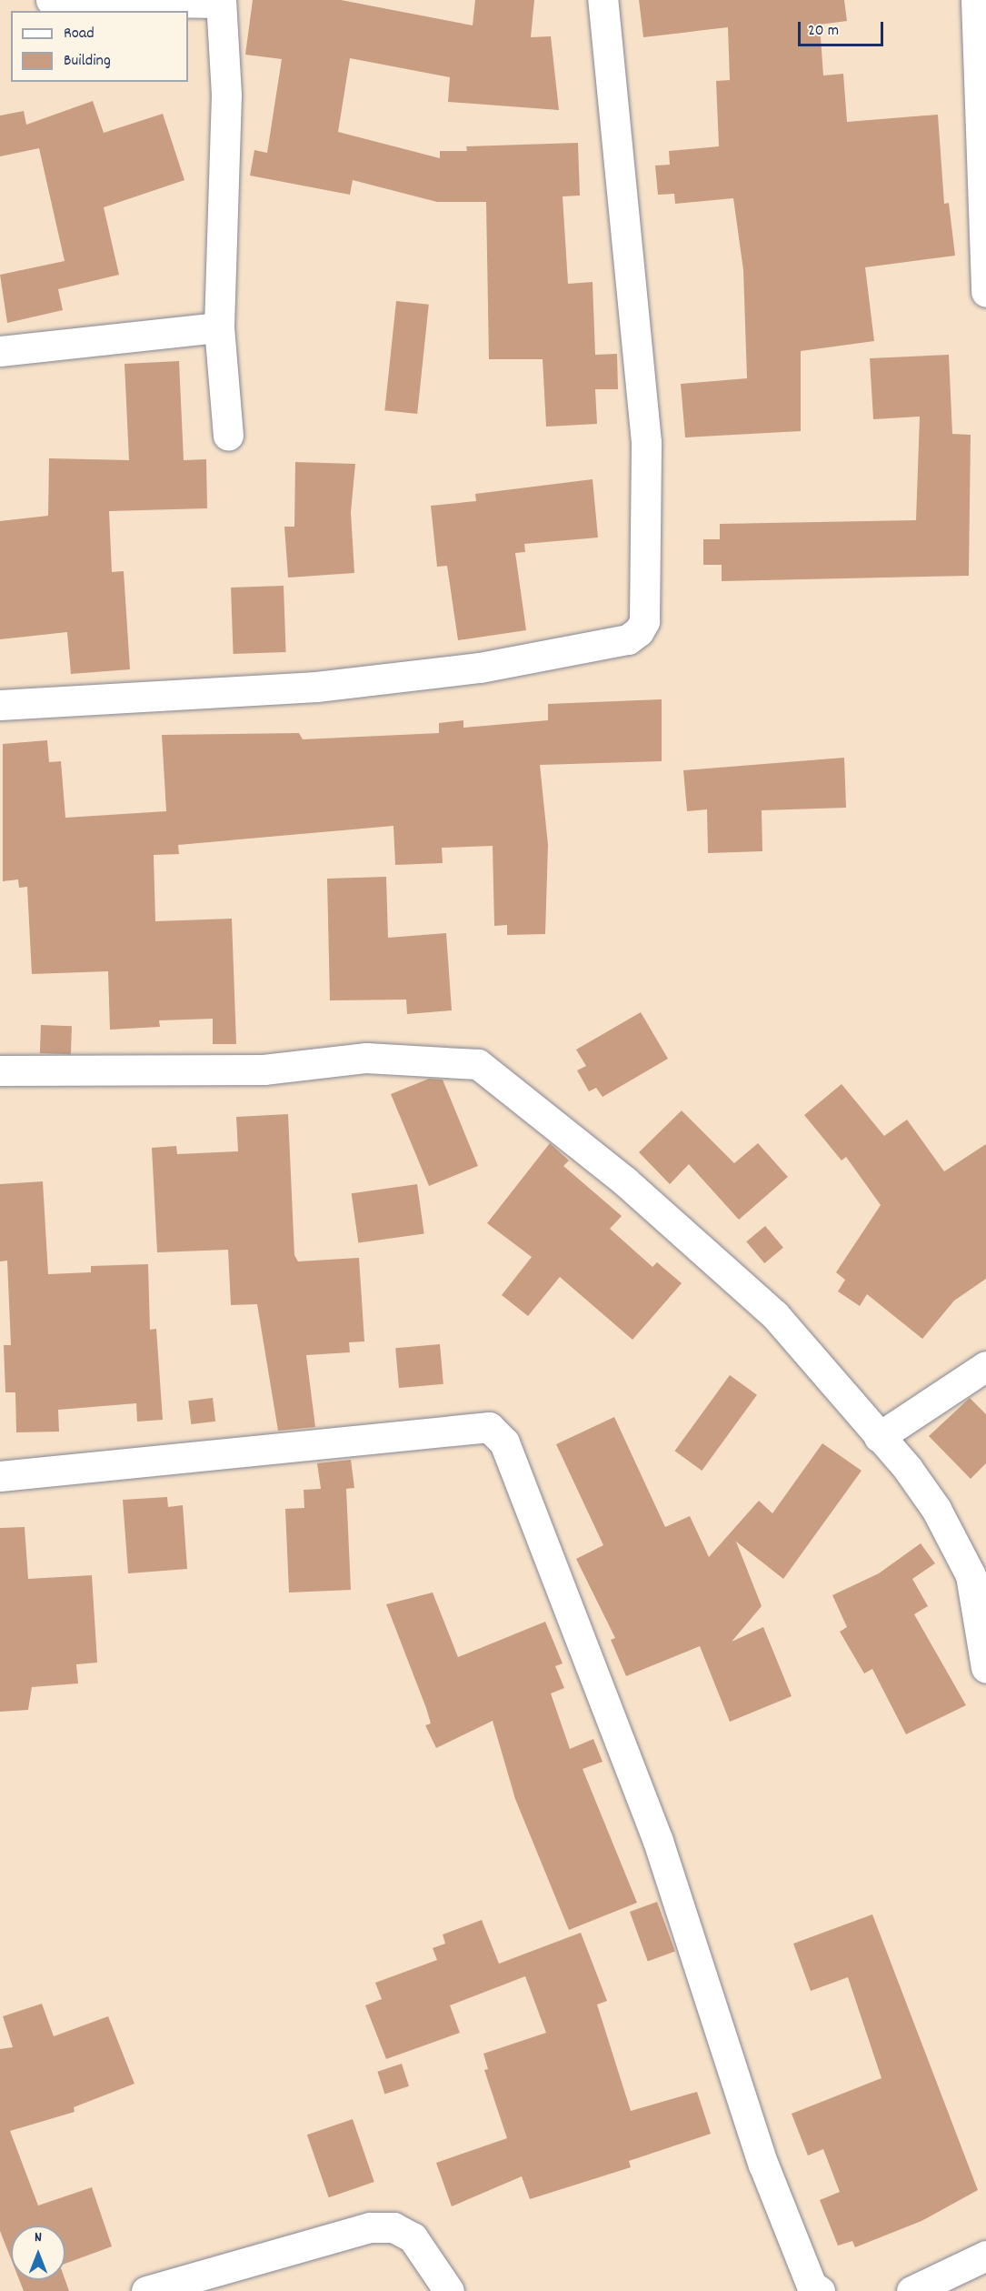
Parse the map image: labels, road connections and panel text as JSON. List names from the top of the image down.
{
  "legend": ["Road", "Building"],
  "scale_bar": "20 m",
  "north": "top"
}
